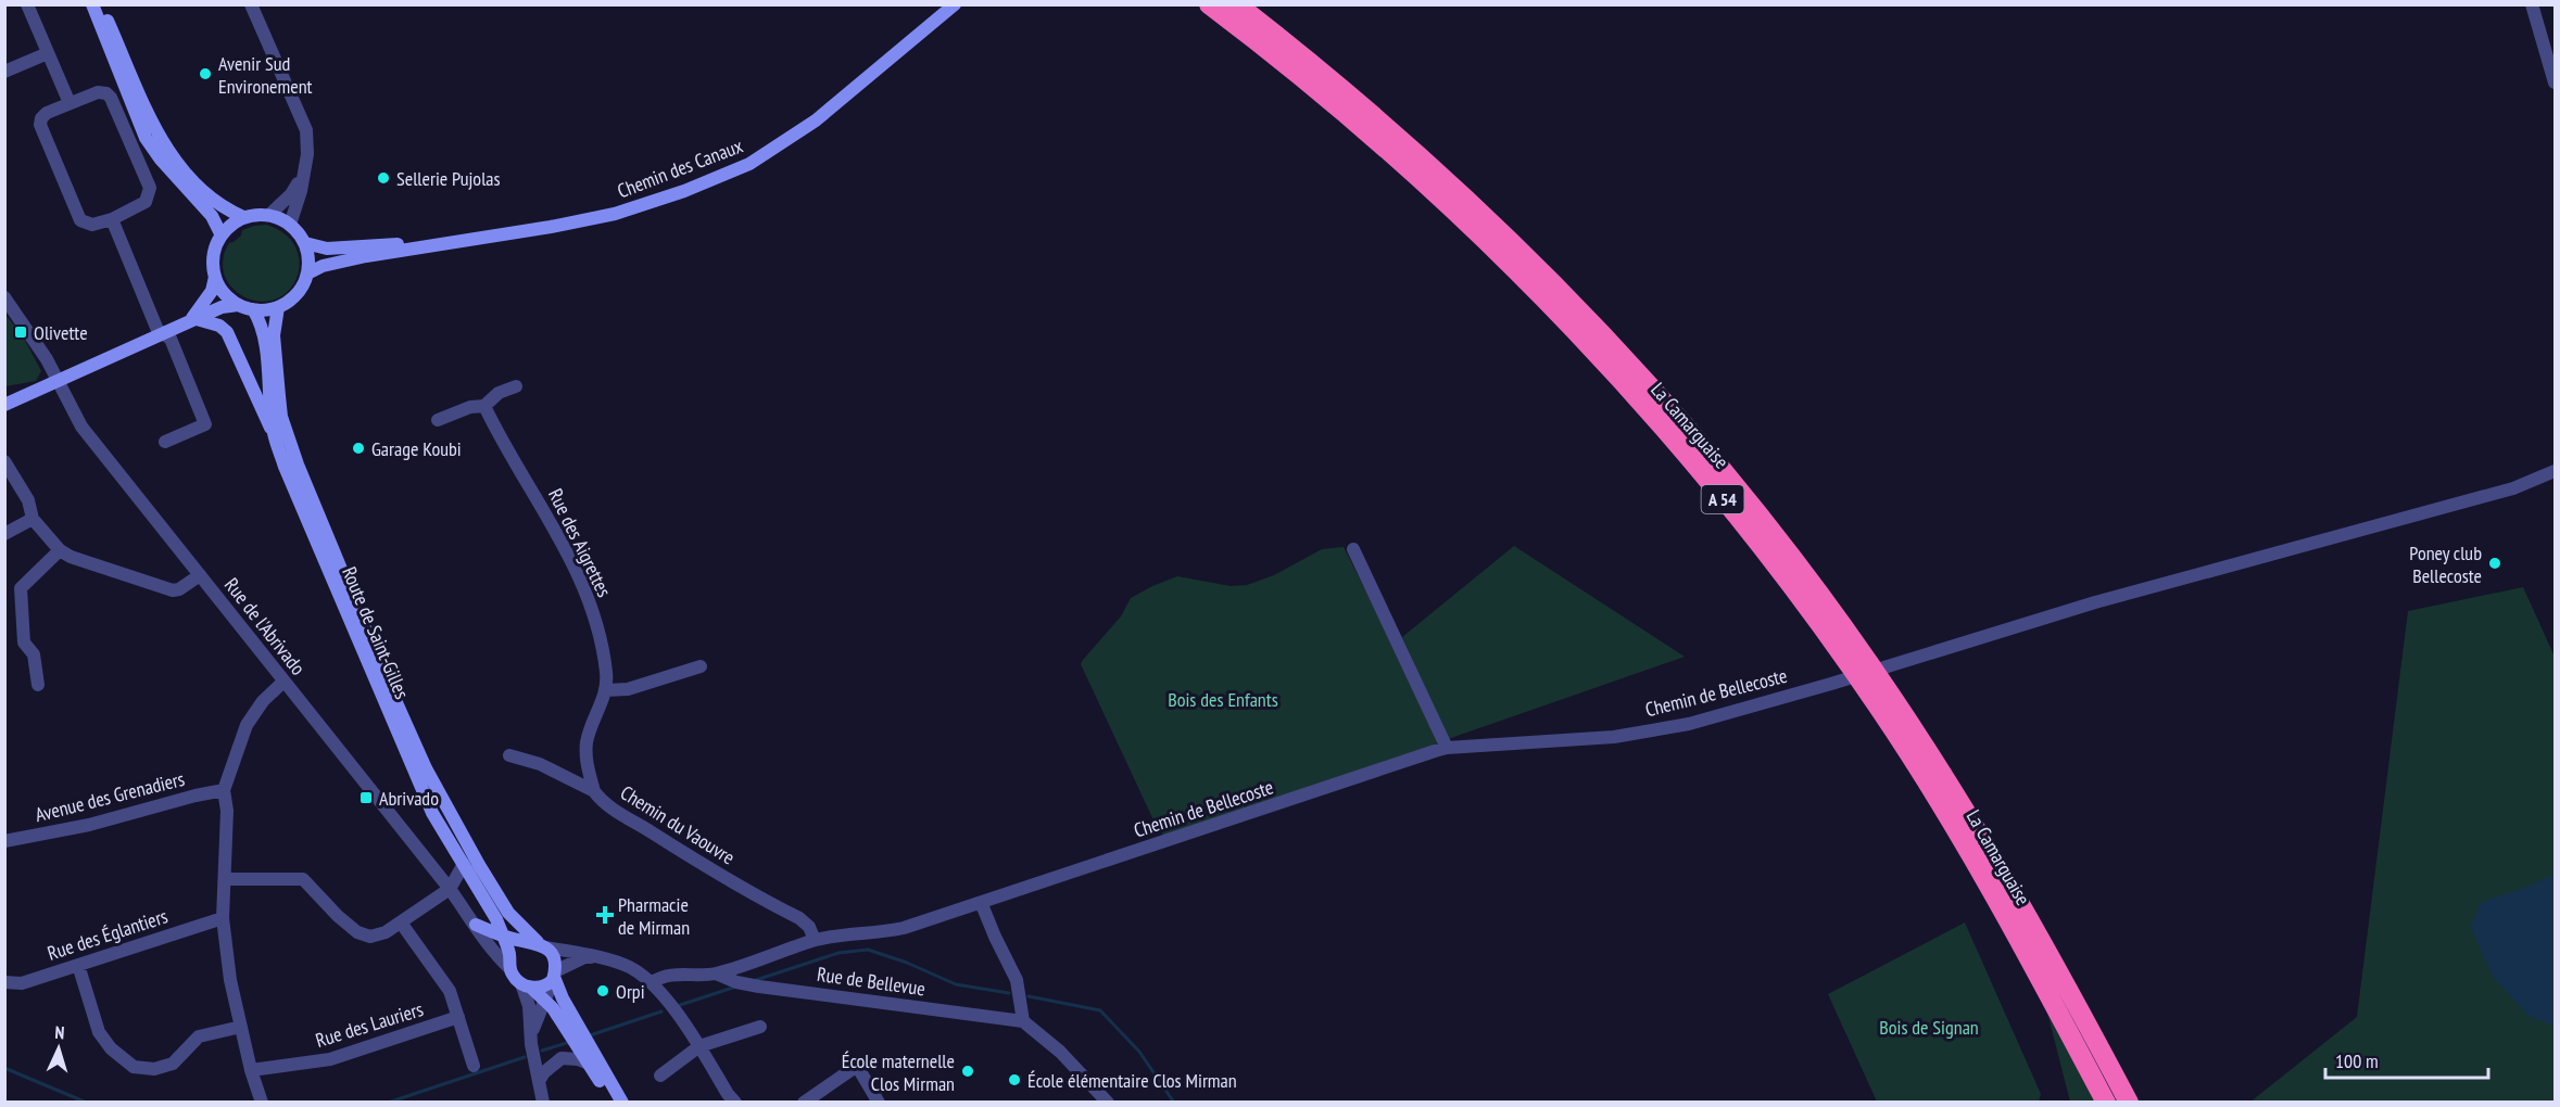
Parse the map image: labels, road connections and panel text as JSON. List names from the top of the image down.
{
  "streets": {
    "highway": ["La Camarguaise", "A 54"],
    "main road": ["Chemin des Canaux", "Route de Saint-Gilles"],
    "street": [
      "Rue des Aigrettes",
      "Rue de l'Abrivado",
      "Chemin de Bellecoste",
      "Avenue des Grenadiers",
      "Chemin du Vaouvre",
      "Rue des Églantiers",
      "Rue de Bellevue",
      "Rue des Lauriers"
    ]
  },
  "crossings": [
    ["Chemin des Canaux", "Route de Saint-Gilles"],
    ["Rue des Aigrettes", "Chemin du Vaouvre"],
    ["Rue de l'Abrivado", "Route de Saint-Gilles"],
    ["Chemin de Bellecoste", "Chemin du Vaouvre"],
    ["Chemin de Bellecoste", "Rue de Bellevue"]
  ],
  "parks": ["Bois des Enfants", "Bois de Signan"],
  "places": {
    "other": [
      "Avenir Sud Environement",
      "Sellerie Pujolas",
      "Garage Koubi",
      "Poney club Bellecoste",
      "Orpi",
      "École maternelle Clos Mirman",
      "École élémentaire Clos Mirman"
    ],
    "transit": ["Olivette", "Abrivado"],
    "health": ["Pharmacie de Mirman"]
  },
  "scale_bar": "100 m",
  "north": "top"
}
